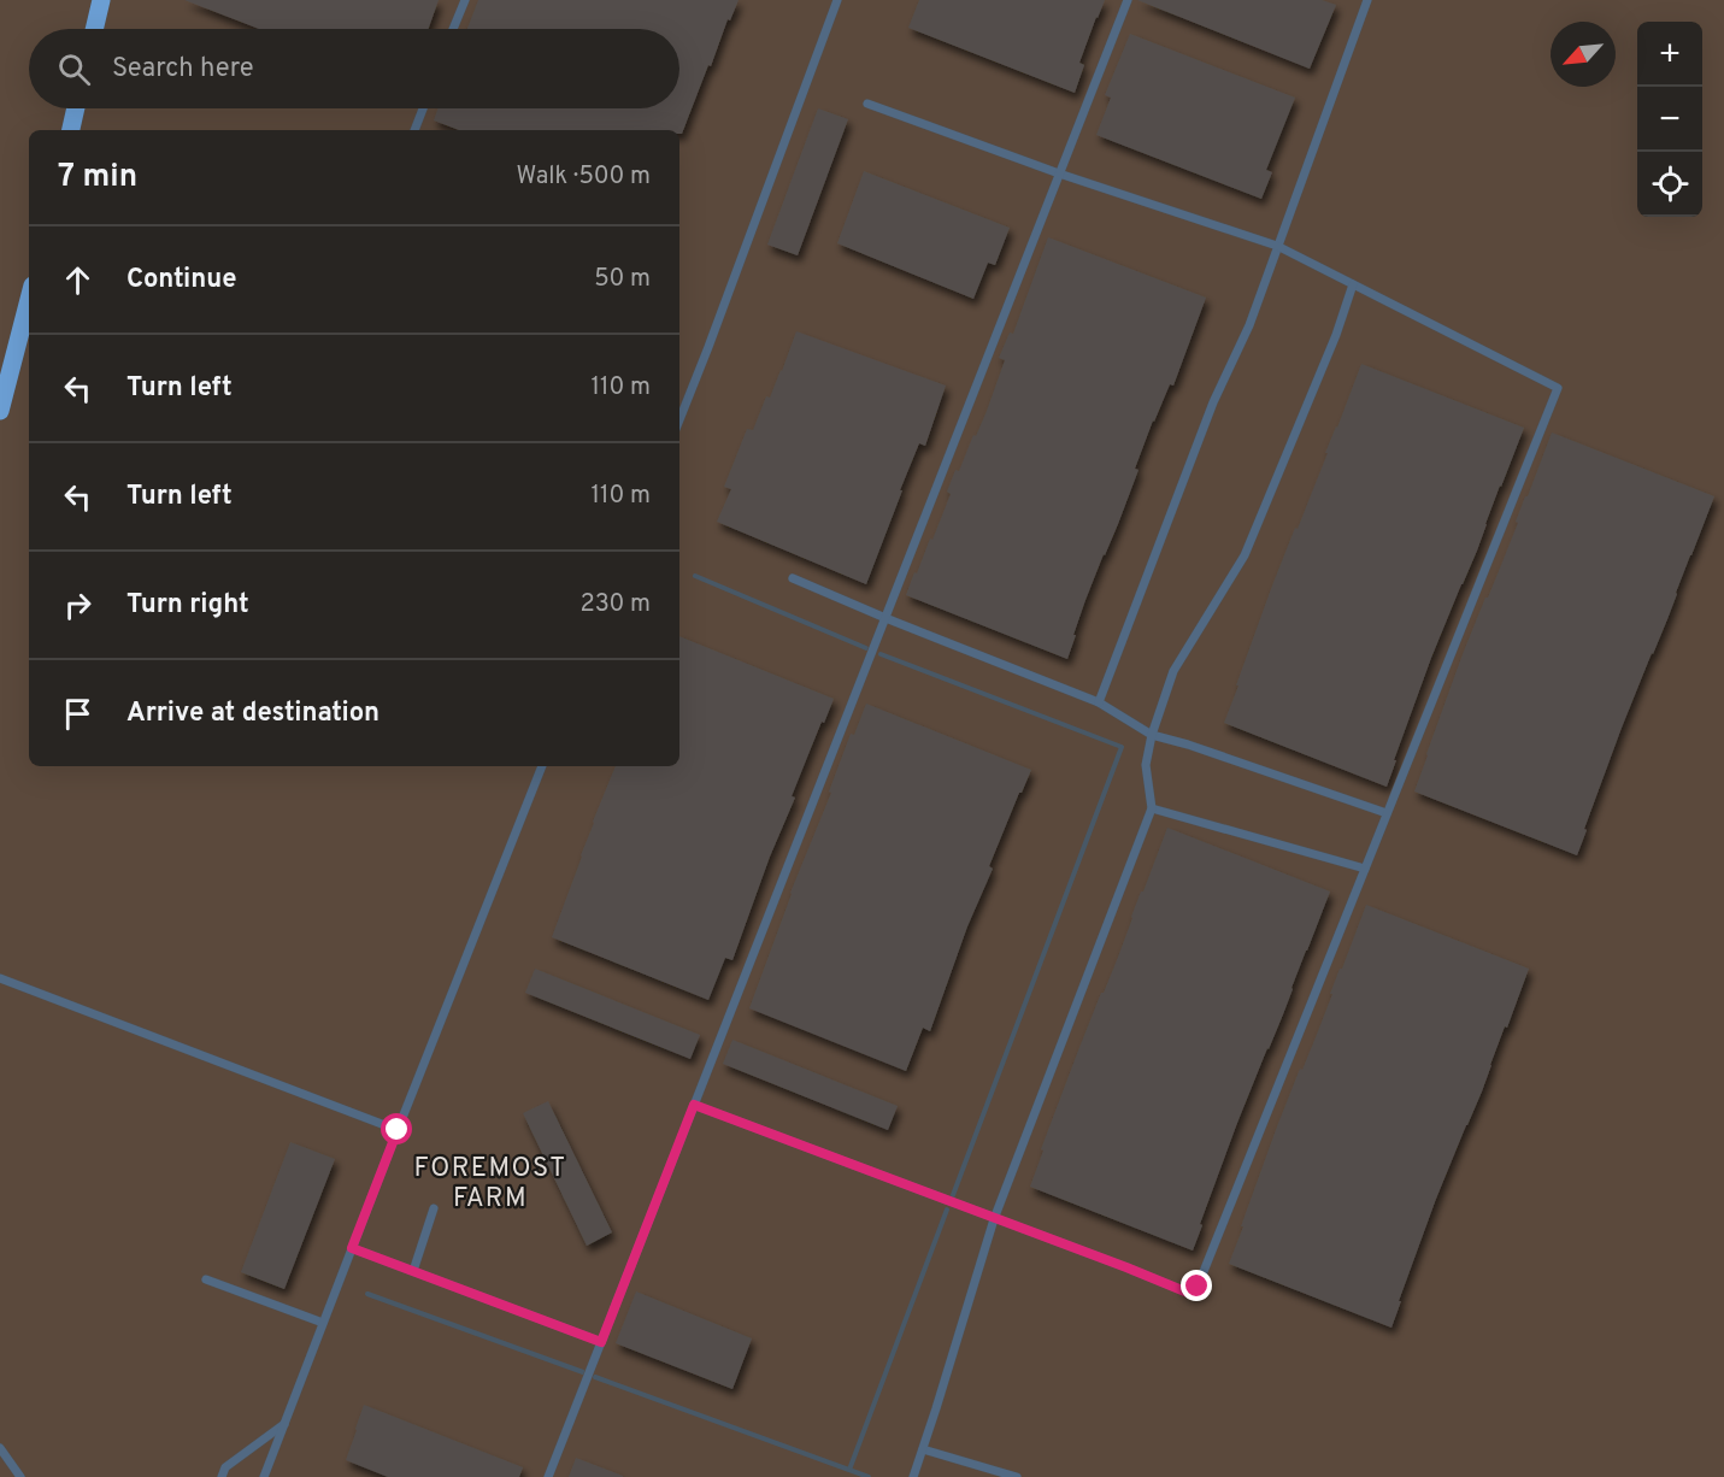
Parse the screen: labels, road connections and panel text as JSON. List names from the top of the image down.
{
  "districts": ["FOREMOST FARM"],
  "north": "bottom left",
  "page": {
    "map_buttons": ["+", "−"],
    "search": "Search here",
    "heading": ["7 min", "Walk · 500 m"],
    "list": [
      ["Continue", "50 m"],
      ["Turn left", "110 m"],
      ["Turn left", "110 m"],
      ["Turn right", "230 m"],
      "Arrive at destination"
    ]
  }
}
